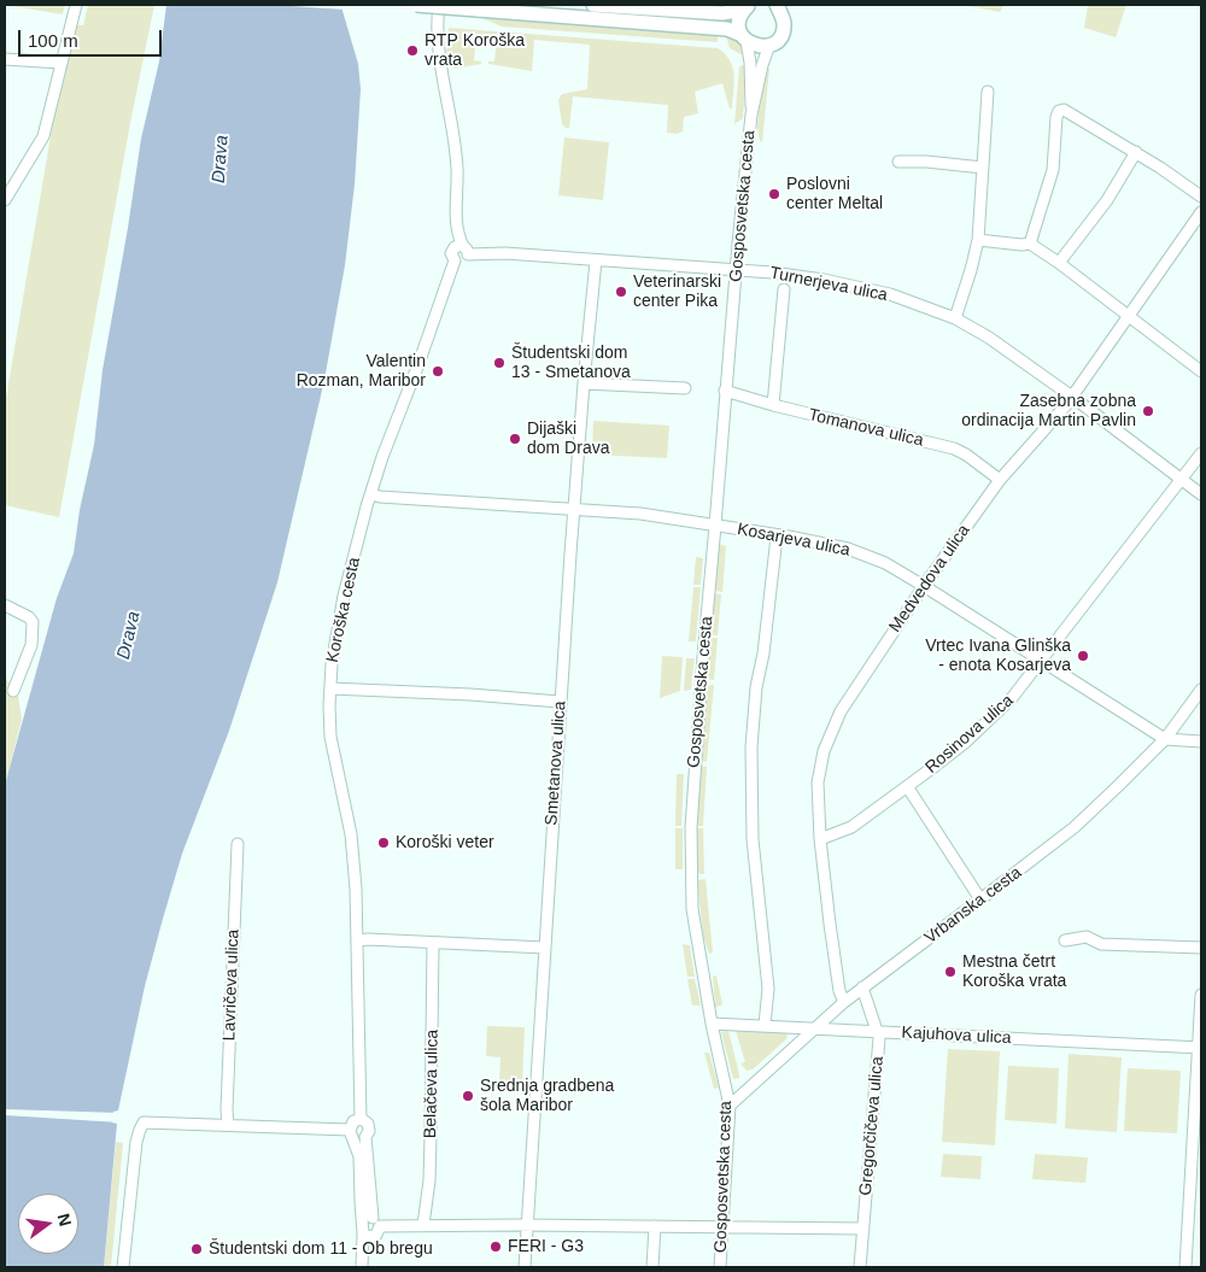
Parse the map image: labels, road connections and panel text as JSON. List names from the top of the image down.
{
  "streets": {
    "street": [
      "Gosposvetska cesta",
      "Turnerjeva ulica",
      "Tomanova ulica",
      "Kosarjeva ulica",
      "Medvedova ulica",
      "Koroška cesta",
      "Rosinova ulica",
      "Smetanova ulica",
      "Vrbanska cesta",
      "Lavričeva ulica",
      "Kajuhova ulica",
      "Belačeva ulica",
      "Gregorčičeva ulica"
    ]
  },
  "crossings": [
    ["Gosposvetska cesta", "Turnerjeva ulica"],
    ["Gosposvetska cesta", "Tomanova ulica"],
    ["Gosposvetska cesta", "Kosarjeva ulica"],
    ["Gosposvetska cesta", "Vrbanska cesta"],
    ["Gosposvetska cesta", "Kajuhova ulica"],
    ["Turnerjeva ulica", "Medvedova ulica"],
    ["Turnerjeva ulica", "Koroška cesta"],
    ["Turnerjeva ulica", "Rosinova ulica"],
    ["Turnerjeva ulica", "Smetanova ulica"],
    ["Tomanova ulica", "Medvedova ulica"],
    ["Kosarjeva ulica", "Medvedova ulica"],
    ["Kosarjeva ulica", "Koroška cesta"],
    ["Kosarjeva ulica", "Rosinova ulica"],
    ["Kosarjeva ulica", "Smetanova ulica"],
    ["Kosarjeva ulica", "Vrbanska cesta"],
    ["Medvedova ulica", "Rosinova ulica"],
    ["Medvedova ulica", "Vrbanska cesta"],
    ["Vrbanska cesta", "Kajuhova ulica"],
    ["Vrbanska cesta", "Gregorčičeva ulica"],
    ["Kajuhova ulica", "Gregorčičeva ulica"]
  ],
  "water": ["Drava"],
  "places": [
    "RTP Koroška vrata",
    "Poslovni center Meltal",
    "Veterinarski center Pika",
    "Študentski dom 13 - Smetanova",
    "Valentin Rozman, Maribor",
    "Zasebna zobna ordinacija Martin Pavlin",
    "Dijaški dom Drava",
    "Vrtec Ivana Glinška - enota Kosarjeva",
    "Koroški veter",
    "Mestna četrt Koroška vrata",
    "Srednja gradbena šola Maribor",
    "FERI - G3",
    "Študentski dom 11 - Ob bregu"
  ],
  "scale_bar": "100 m",
  "north": "right"
}
